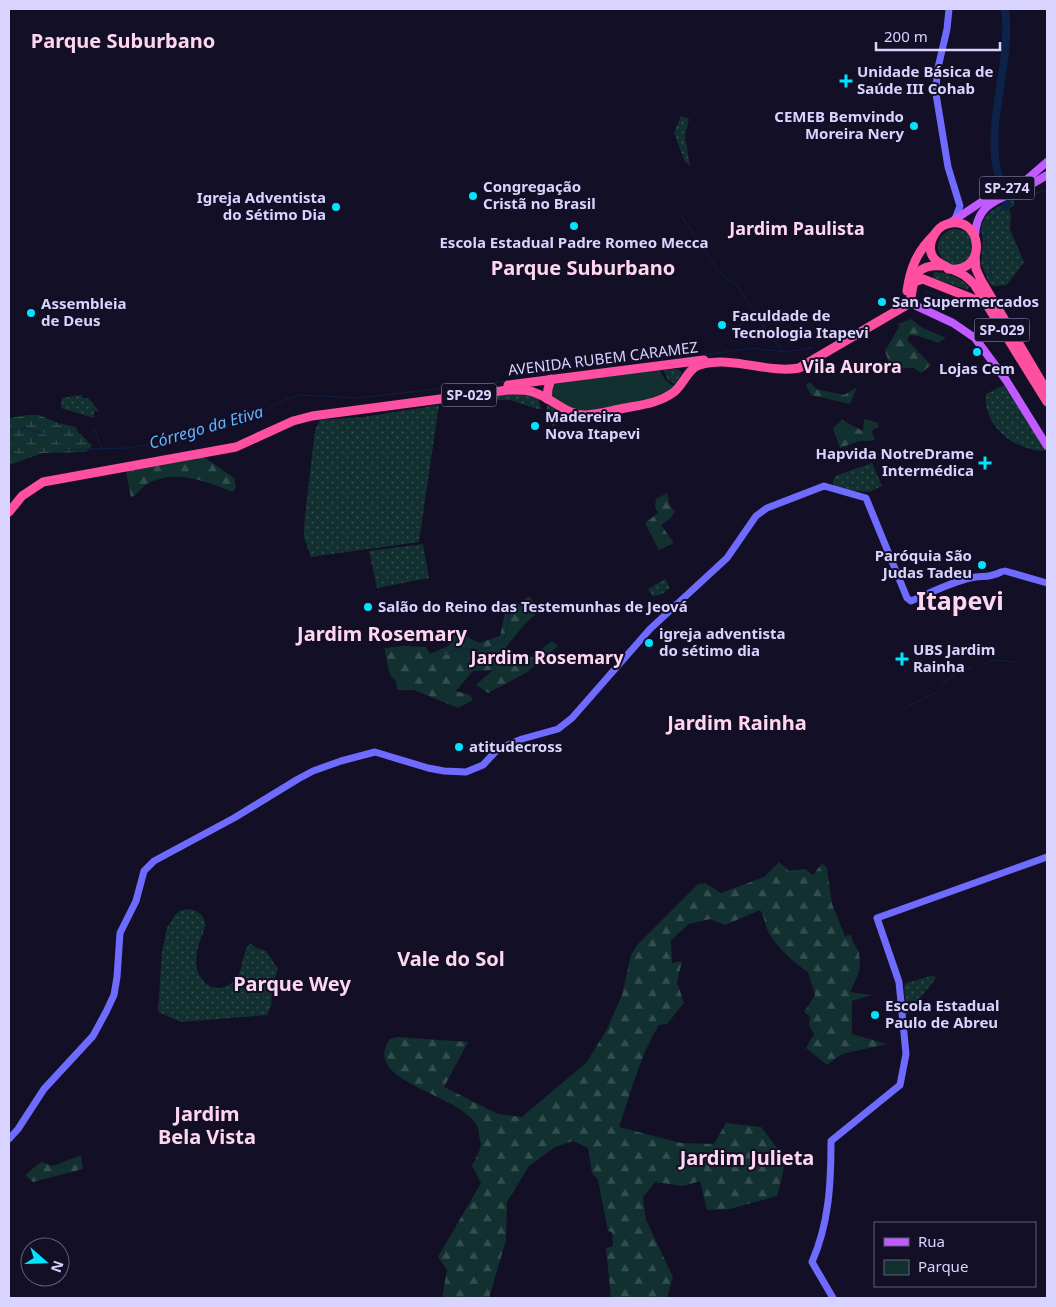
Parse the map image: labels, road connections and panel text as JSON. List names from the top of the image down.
{
  "streets": {
    "highway": ["SP-029", "AVENIDA RUBEM CARAMEZ"],
    "main road": ["SP-274"]
  },
  "crossings": [
    ["SP-274", "SP-029"]
  ],
  "districts": [
    "Parque Suburbano",
    "Jardim Paulista",
    "Parque Suburbano",
    "Vila Aurora",
    "Itapevi",
    "Jardim Rosemary",
    "Jardim Rosemary",
    "Jardim Rainha",
    "Vale do Sol",
    "Parque Wey",
    "Jardim Bela Vista",
    "Jardim Julieta"
  ],
  "water": ["Córrego da Etiva"],
  "places": {
    "health": ["Unidade Básica de Saúde III Cohab", "Hapvida NotreDrame Intermédica", "UBS Jardim Rainha"],
    "other": [
      "CEMEB Bemvindo Moreira Nery",
      "Congregação Cristã no Brasil",
      "Igreja Adventista do Sétimo Dia",
      "Escola Estadual Padre Romeo Mecca",
      "San Supermercados",
      "Assembleia de Deus",
      "Faculdade de Tecnologia Itapevi",
      "Lojas Cem",
      "Madereira Nova Itapevi",
      "Paróquia São Judas Tadeu",
      "Salão do Reino das Testemunhas de Jeová",
      "igreja adventista do sétimo dia",
      "atitudecross",
      "Escola Estadual Paulo de Abreu"
    ]
  },
  "legend": ["Rua", "Parque"],
  "scale_bar": "200 m",
  "north": "right"
}
